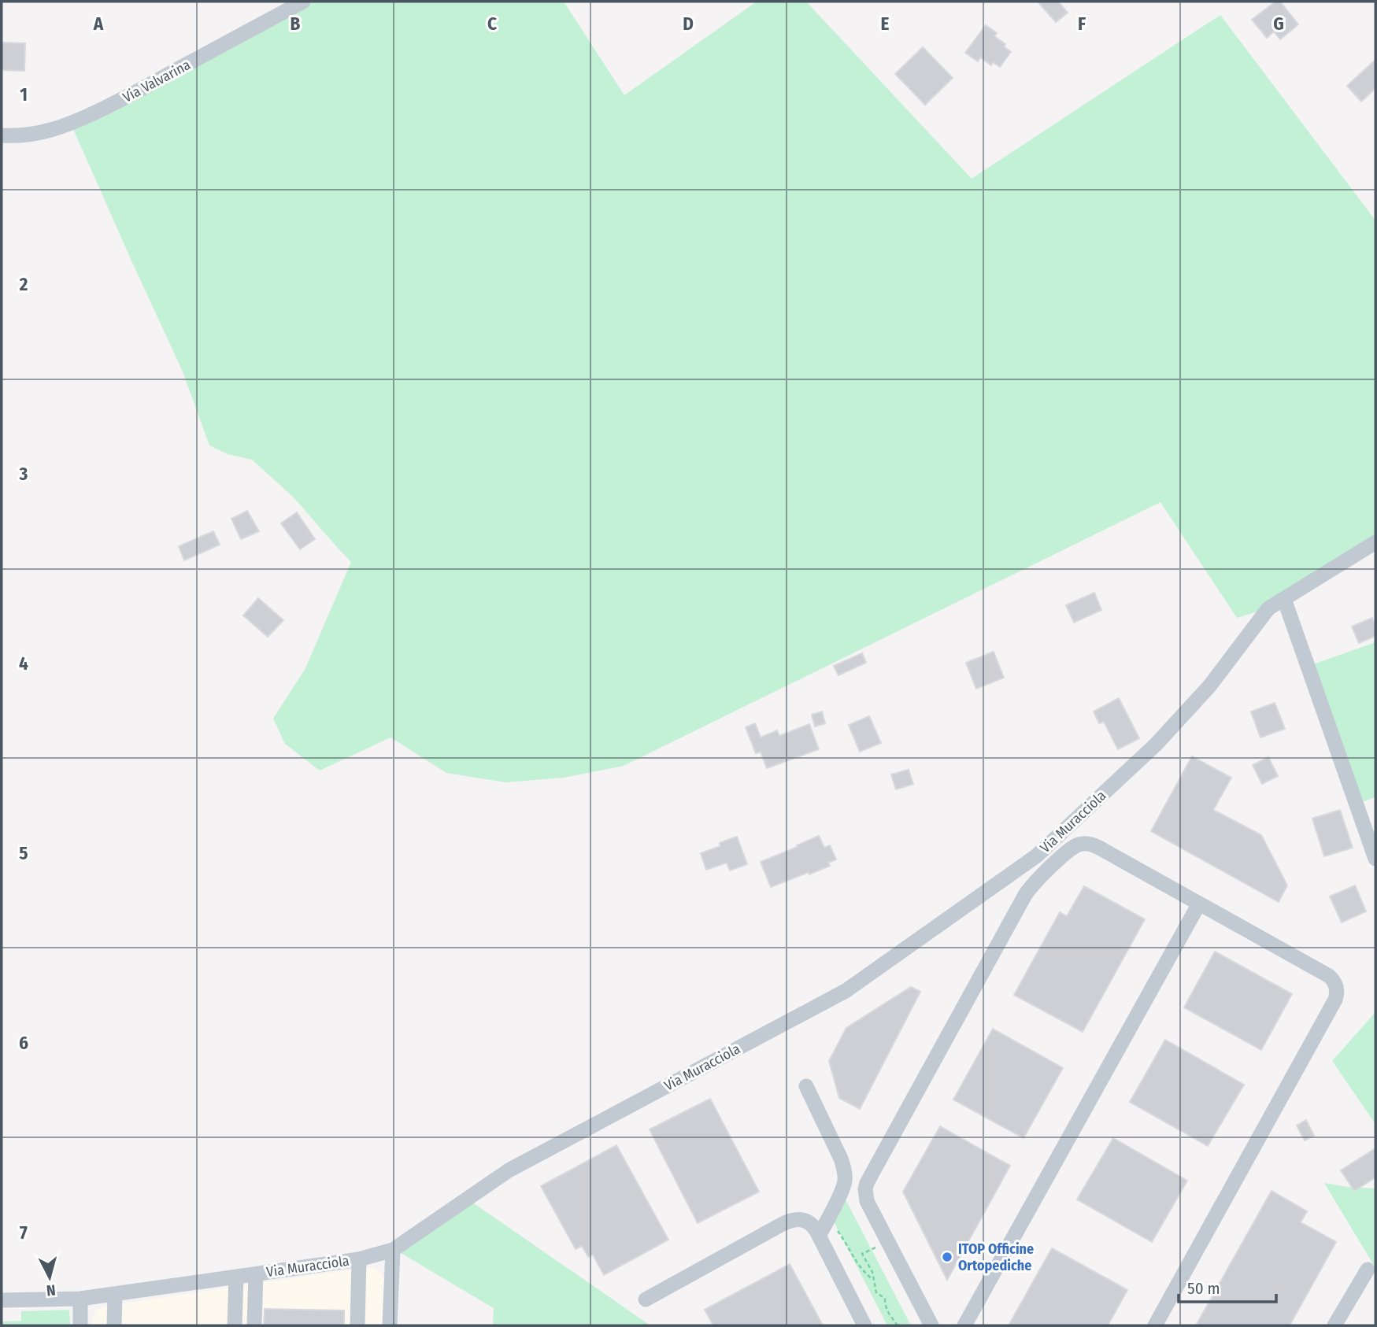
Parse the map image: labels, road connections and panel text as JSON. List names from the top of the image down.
{
  "streets": {
    "street": ["Via Valvarina", "Via Muracciola"]
  },
  "places": ["ITOP Officine Ortopediche"],
  "scale_bar": "50 m",
  "north": "bottom",
  "grid": {
    "columns": [
      "A",
      "B",
      "C",
      "D",
      "E",
      "F",
      "G"
    ],
    "rows": [
      "1",
      "2",
      "3",
      "4",
      "5",
      "6",
      "7"
    ]
  }
}
